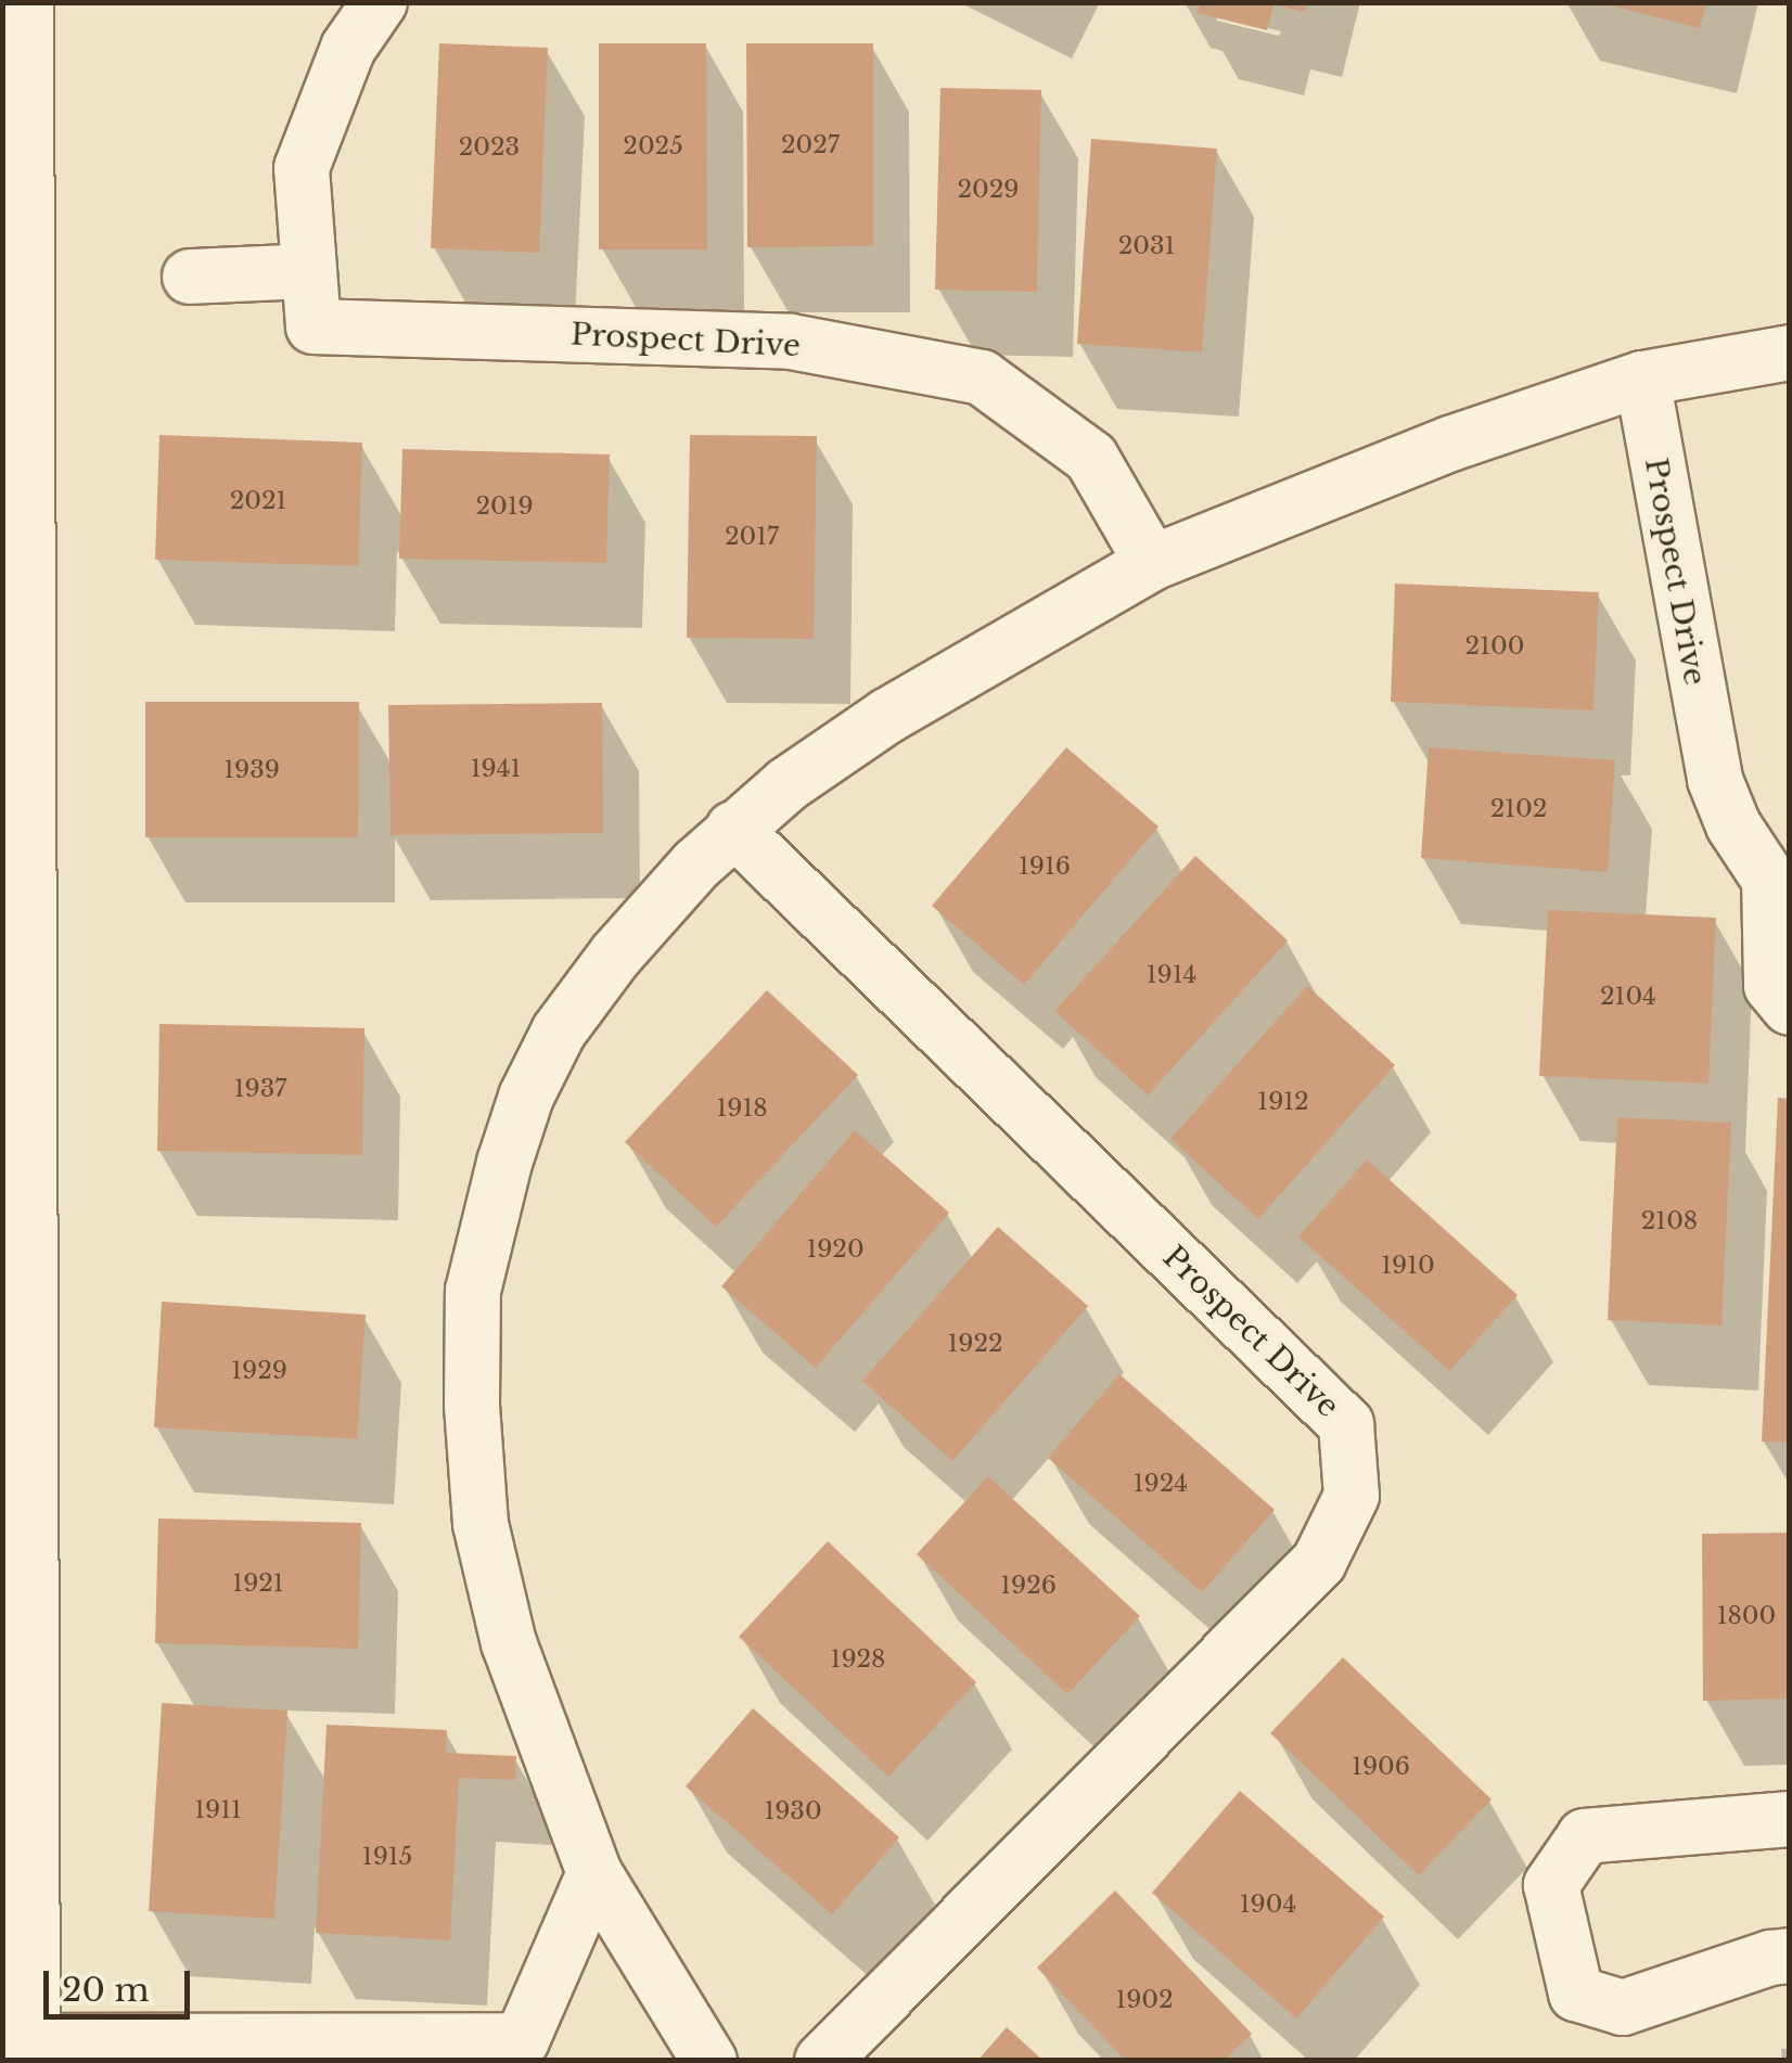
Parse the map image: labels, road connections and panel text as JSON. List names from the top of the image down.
{
  "streets": {
    "street": ["Prospect Drive"]
  },
  "house_numbers": [
    "2027",
    "2025",
    "2023",
    "2029",
    "2031",
    "2021",
    "2019",
    "2017",
    "2100",
    "1941",
    "1939",
    "2102",
    "1916",
    "1914",
    "2104",
    "1937",
    "1912",
    "1918",
    "2108",
    "1920",
    "1910",
    "1922",
    "1929",
    "1924",
    "1921",
    "1926",
    "1800",
    "1928",
    "1906",
    "1911",
    "1930",
    "1915",
    "1904",
    "1902"
  ],
  "scale_bar": "20 m"
}
